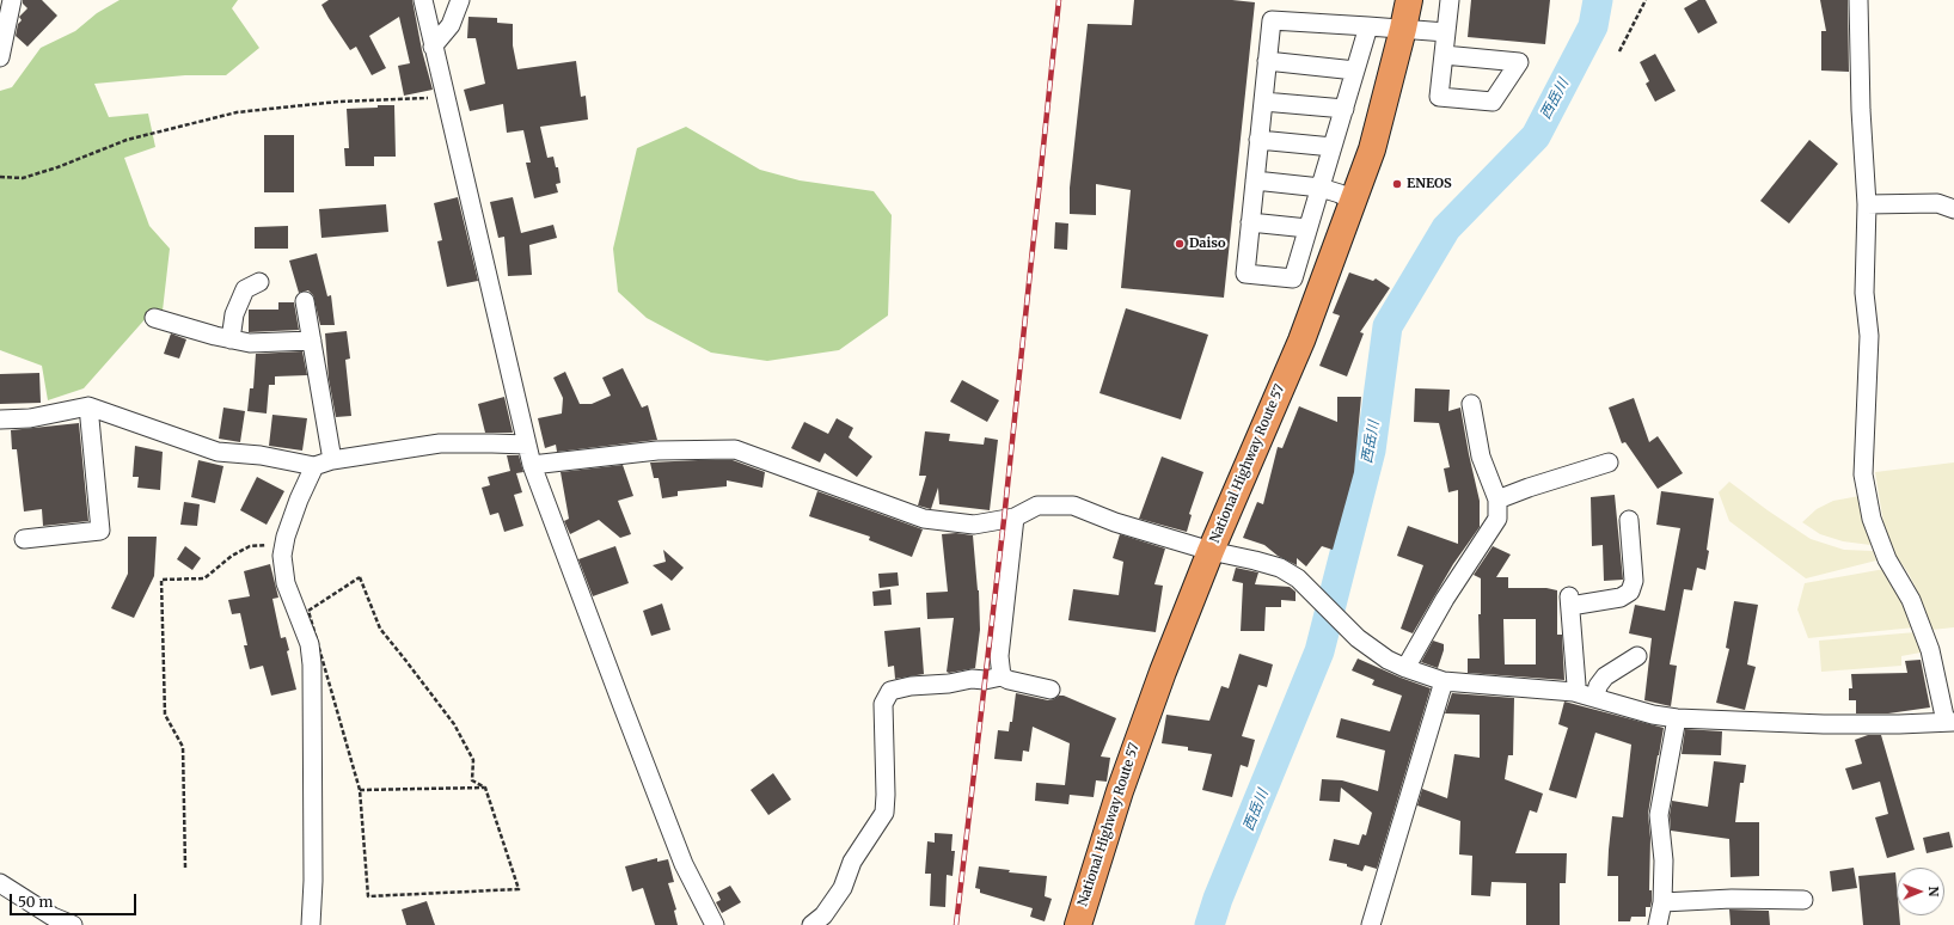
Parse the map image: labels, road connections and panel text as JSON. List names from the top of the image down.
{
  "streets": {
    "highway": ["National Highway Route 57"]
  },
  "water": ["西岳川"],
  "places": ["ENEOS", "Daiso"],
  "scale_bar": "50 m",
  "north": "right"
}
